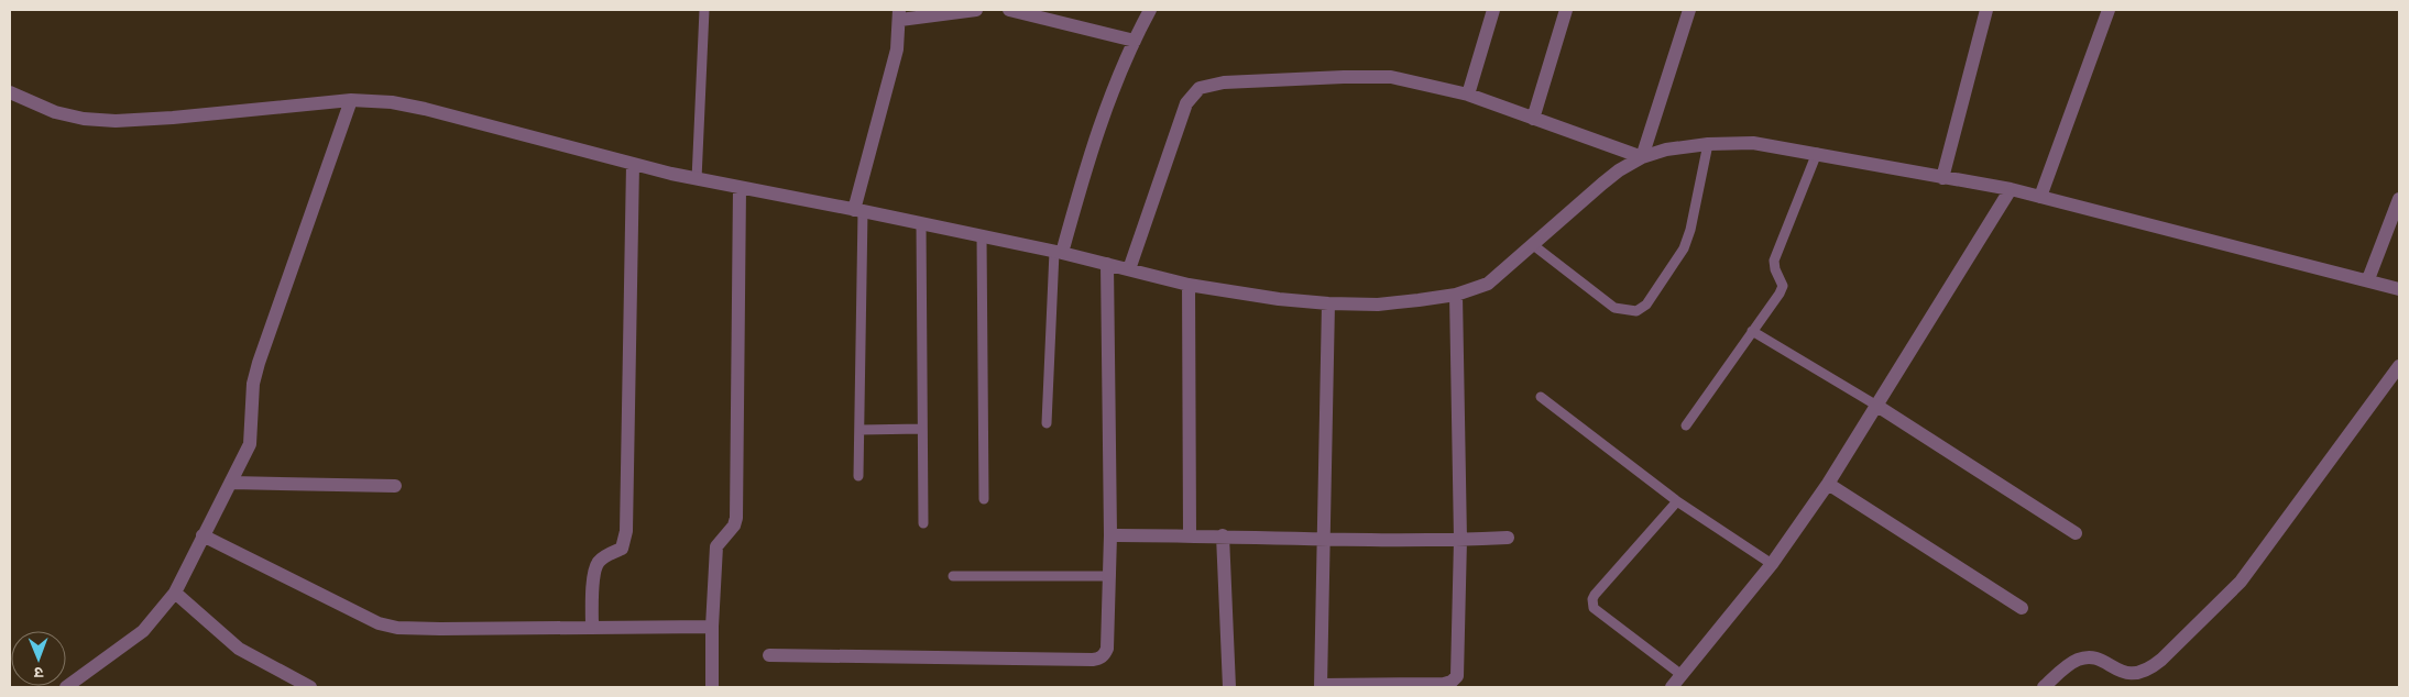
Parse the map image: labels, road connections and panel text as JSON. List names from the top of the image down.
{
  "north": "bottom"
}
